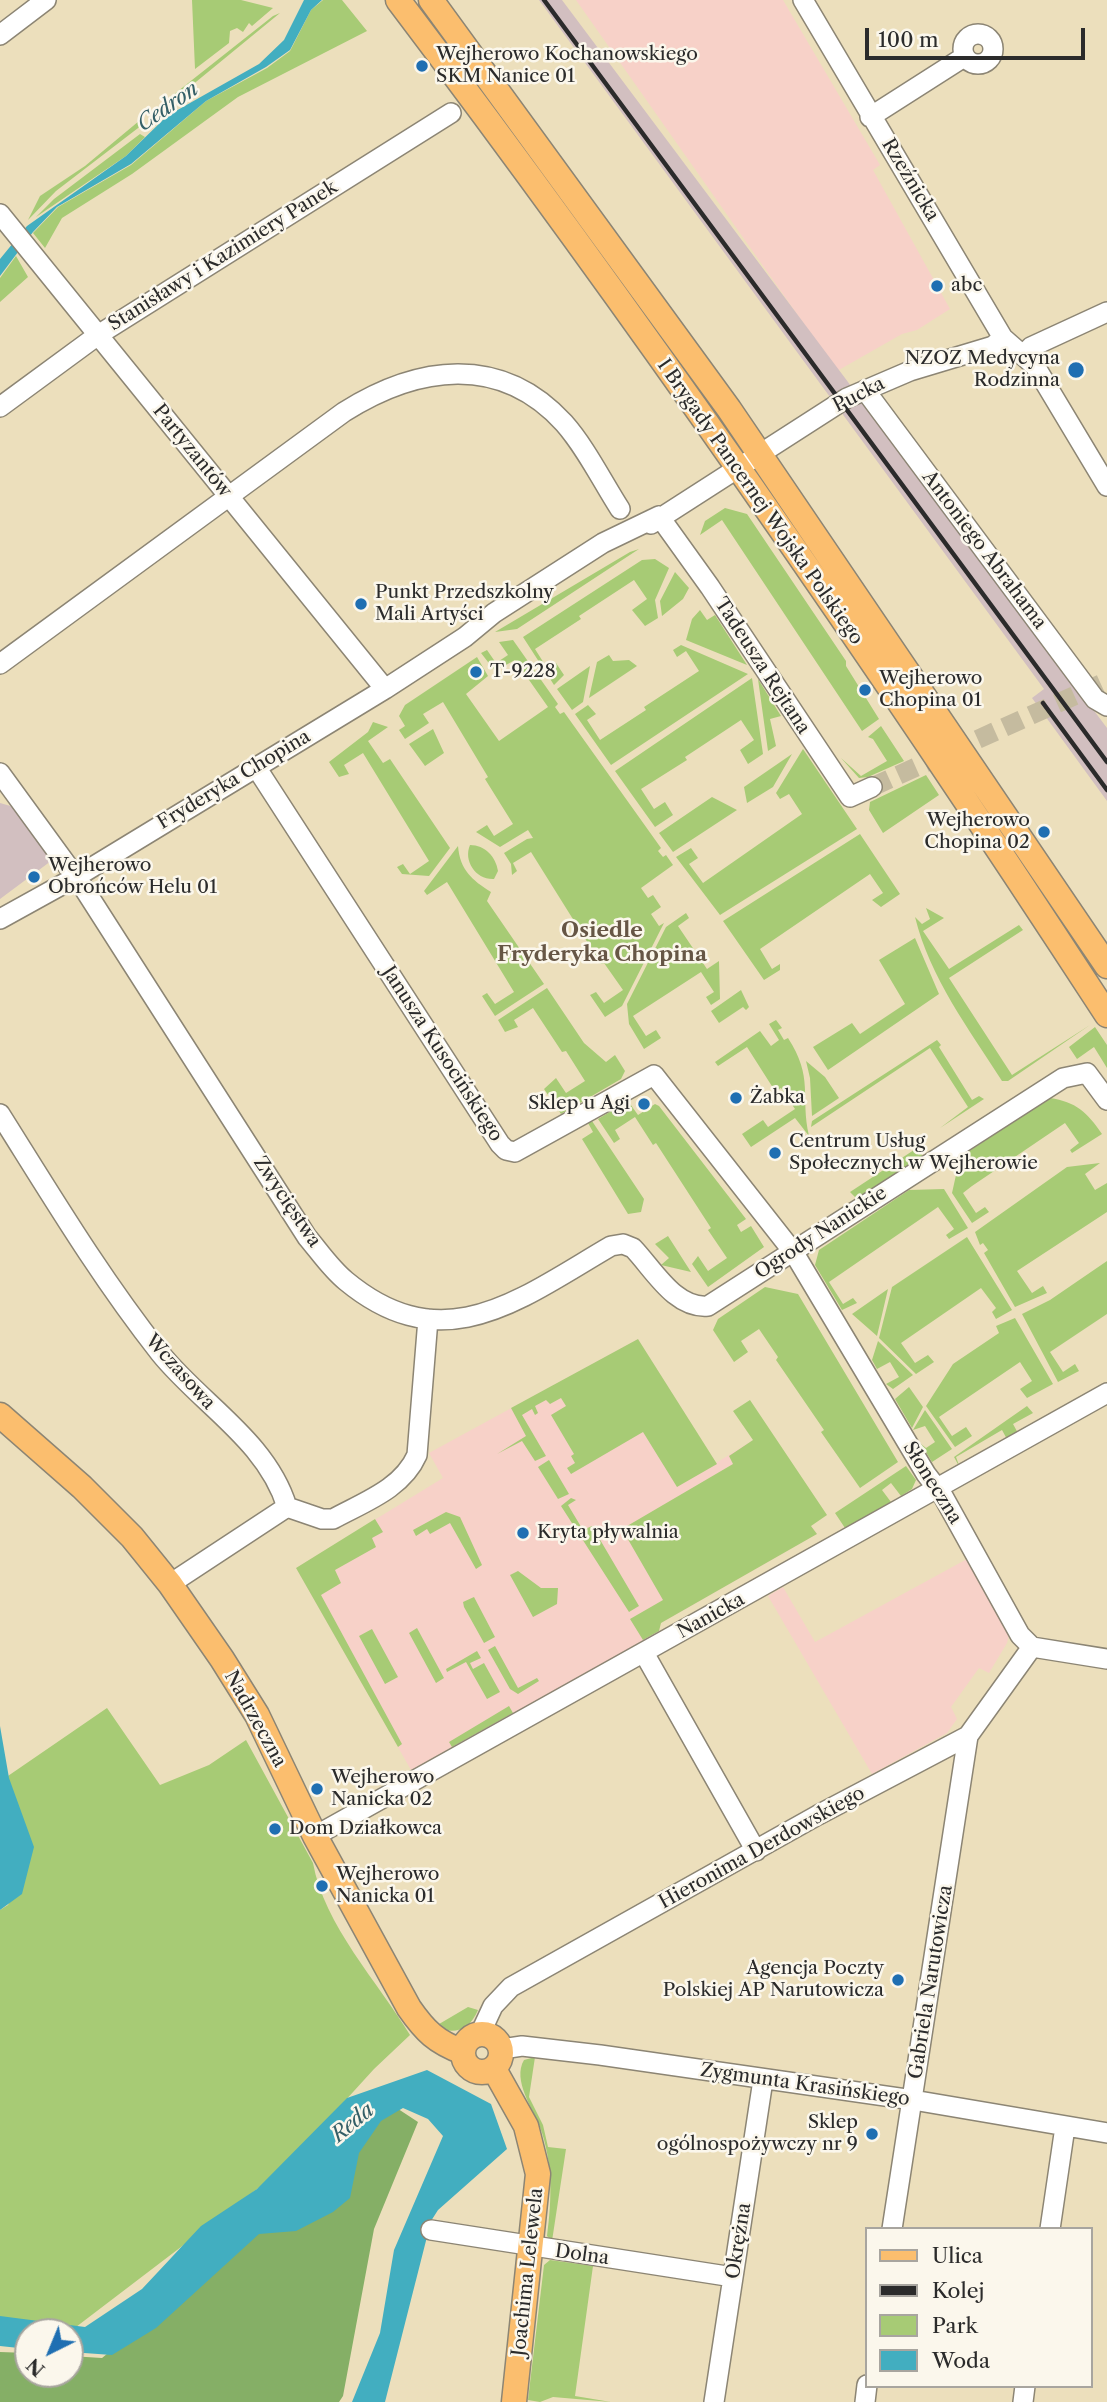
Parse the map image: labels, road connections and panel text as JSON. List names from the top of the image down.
{
  "streets": {
    "main road": ["I Brygady Pancernej Wojska Polskiego", "Nadrzeczna", "Joachima Lelewela"],
    "street": [
      "Rzeźnicka",
      "Stanisławy i Kazimiery Panek",
      "Pucka",
      "Partyzantów",
      "Antoniego Abrahama",
      "Tadeusza Rejtana",
      "Fryderyka Chopina",
      "Janusza Kusocińskiego",
      "Zwycięstwa",
      "Ogrody Nanickie",
      "Wczasowa",
      "Słoneczna",
      "Nanicka",
      "Hieronima Derdowskiego",
      "Gabriela Narutowicza",
      "Zygmunta Krasińskiego",
      "Okrężna",
      "Dolna"
    ]
  },
  "crossings": [
    ["Rzeźnicka", "Pucka"],
    ["Stanisławy i Kazimiery Panek", "Partyzantów"],
    ["Pucka", "I Brygady Pancernej Wojska Polskiego"],
    ["Pucka", "Antoniego Abrahama"],
    ["Pucka", "Fryderyka Chopina"],
    ["Partyzantów", "Fryderyka Chopina"],
    ["I Brygady Pancernej Wojska Polskiego", "Fryderyka Chopina"],
    ["Tadeusza Rejtana", "Fryderyka Chopina"],
    ["Fryderyka Chopina", "Janusza Kusocińskiego"],
    ["Fryderyka Chopina", "Zwycięstwa"],
    ["Janusza Kusocińskiego", "Ogrody Nanickie"],
    ["Janusza Kusocińskiego", "Słoneczna"],
    ["Zwycięstwa", "Ogrody Nanickie"],
    ["Ogrody Nanickie", "Słoneczna"],
    ["Słoneczna", "Nanicka"],
    ["Słoneczna", "Hieronima Derdowskiego"],
    ["Nanicka", "Nadrzeczna"],
    ["Nadrzeczna", "Hieronima Derdowskiego"],
    ["Nadrzeczna", "Zygmunta Krasińskiego"],
    ["Nadrzeczna", "Joachima Lelewela"],
    ["Hieronima Derdowskiego", "Gabriela Narutowicza"],
    ["Hieronima Derdowskiego", "Zygmunta Krasińskiego"],
    ["Hieronima Derdowskiego", "Joachima Lelewela"],
    ["Gabriela Narutowicza", "Zygmunta Krasińskiego"],
    ["Zygmunta Krasińskiego", "Okrężna"],
    ["Zygmunta Krasińskiego", "Joachima Lelewela"],
    ["Okrężna", "Dolna"],
    ["Dolna", "Joachima Lelewela"]
  ],
  "districts": ["Osiedle Fryderyka Chopina"],
  "water": ["Cedron", "Reda"],
  "places": [
    "Wejherowo Kochanowskiego SKM Nanice 01",
    "abc",
    "NZOZ Medycyna Rodzinna",
    "Punkt Przedszkolny Mali Artyści",
    "T-9228",
    "Wejherowo Chopina 01",
    "Wejherowo Chopina 02",
    "Wejherowo Obrońców Helu 01",
    "Żabka",
    "Sklep u Agi",
    "Centrum Usług Społecznych w Wejherowie",
    "Kryta pływalnia",
    "Wejherowo Nanicka 02",
    "Dom Działkowca",
    "Wejherowo Nanicka 01",
    "Agencja Poczty Polskiej AP Narutowicza",
    "Sklep ogólnospożywczy nr 9"
  ],
  "legend": [
    "Ulica",
    "Kolej",
    "Park",
    "Woda"
  ],
  "scale_bar": "100 m",
  "north": "bottom left"
}
